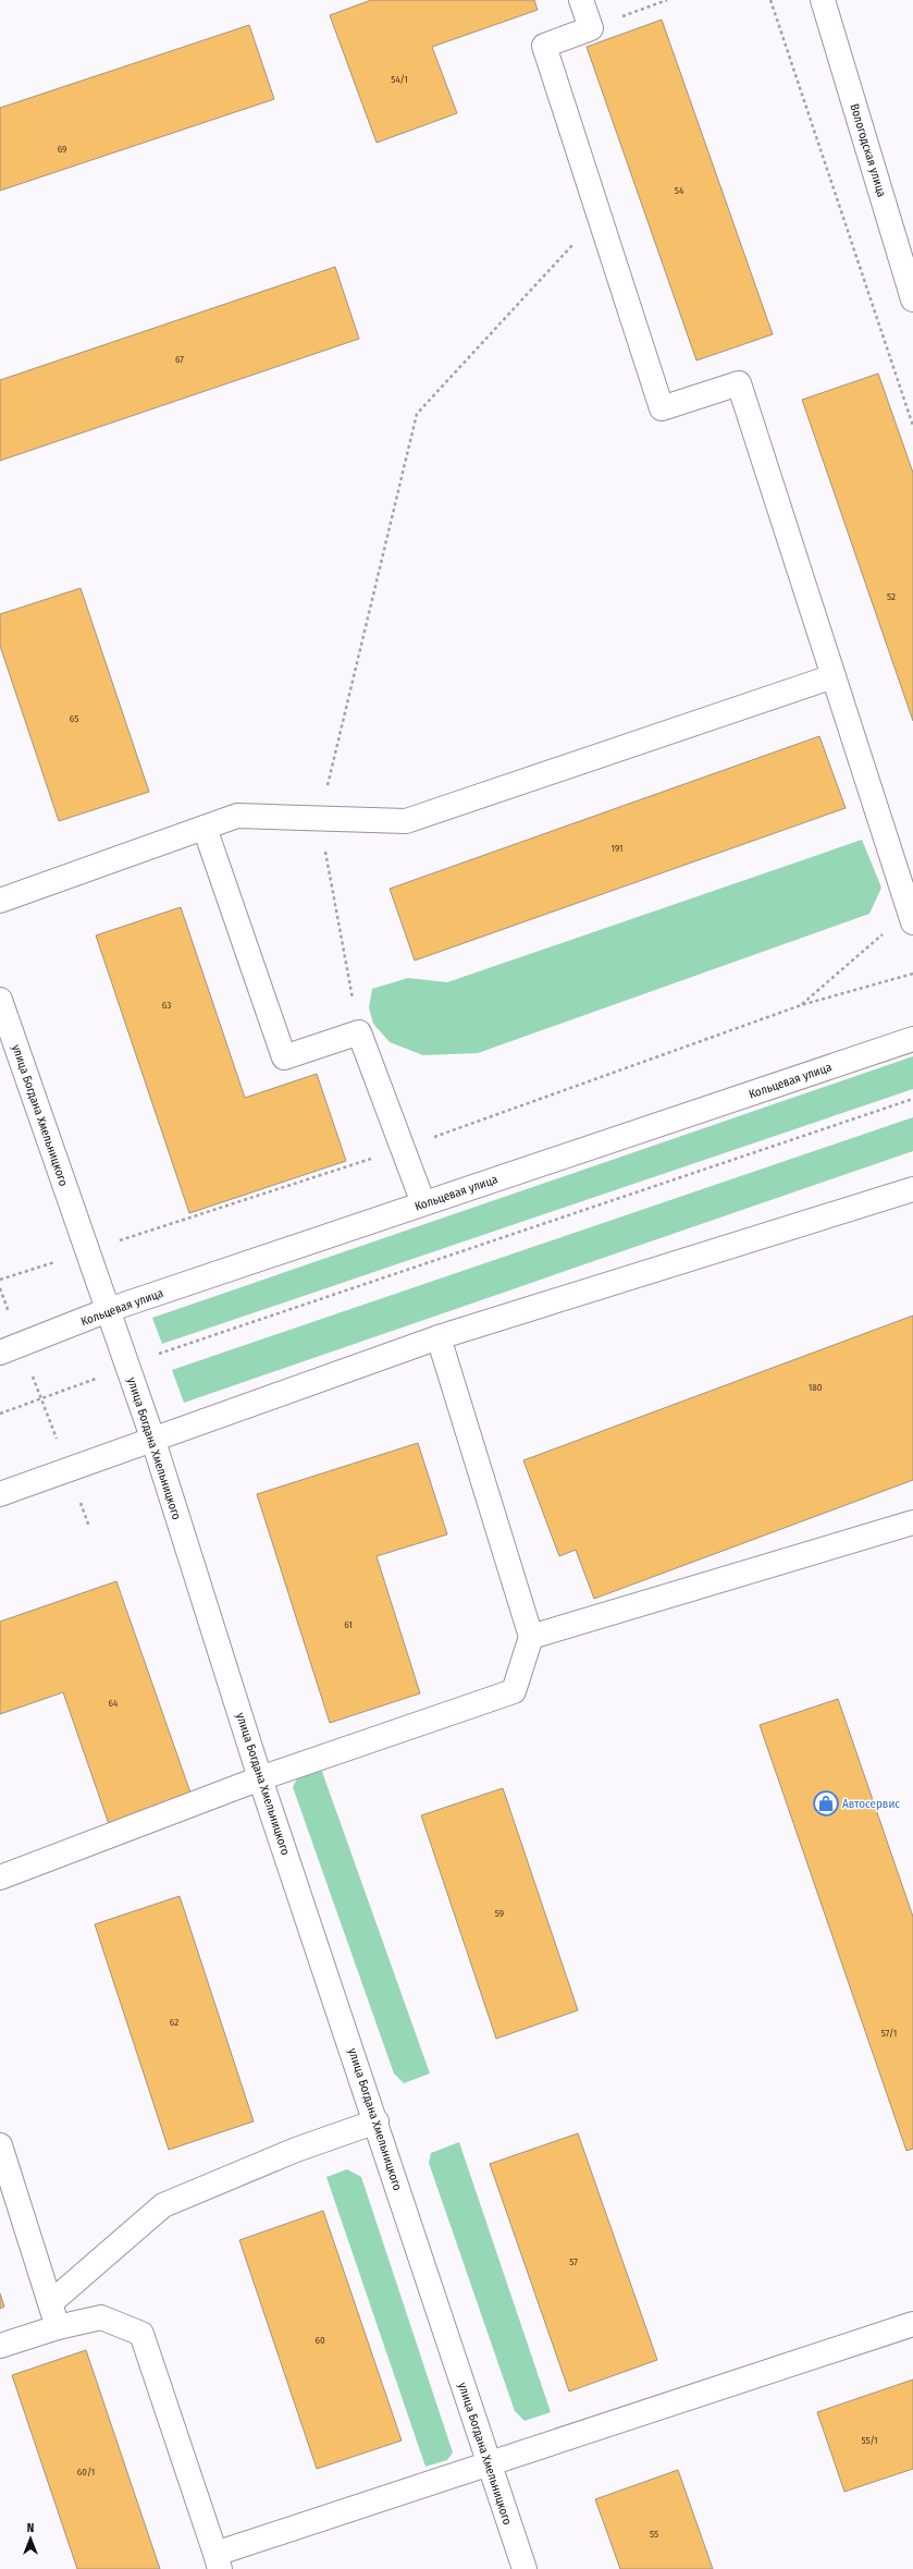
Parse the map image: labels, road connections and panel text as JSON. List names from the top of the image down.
{
  "streets": {
    "main road": ["Вологодская улица", "Кольцевая улица", "улица Богдана Хмельницкого"]
  },
  "crossings": [
    ["Кольцевая улица", "улица Богдана Хмельницкого"]
  ],
  "places": {
    "shop": ["Автосервис"]
  },
  "house_numbers": [
    "54/1",
    "69",
    "54",
    "67",
    "52",
    "65",
    "191",
    "63",
    "180",
    "61",
    "64",
    "59",
    "62",
    "57/1",
    "57",
    "60",
    "55/1",
    "60/1",
    "55"
  ],
  "north": "top"
}
